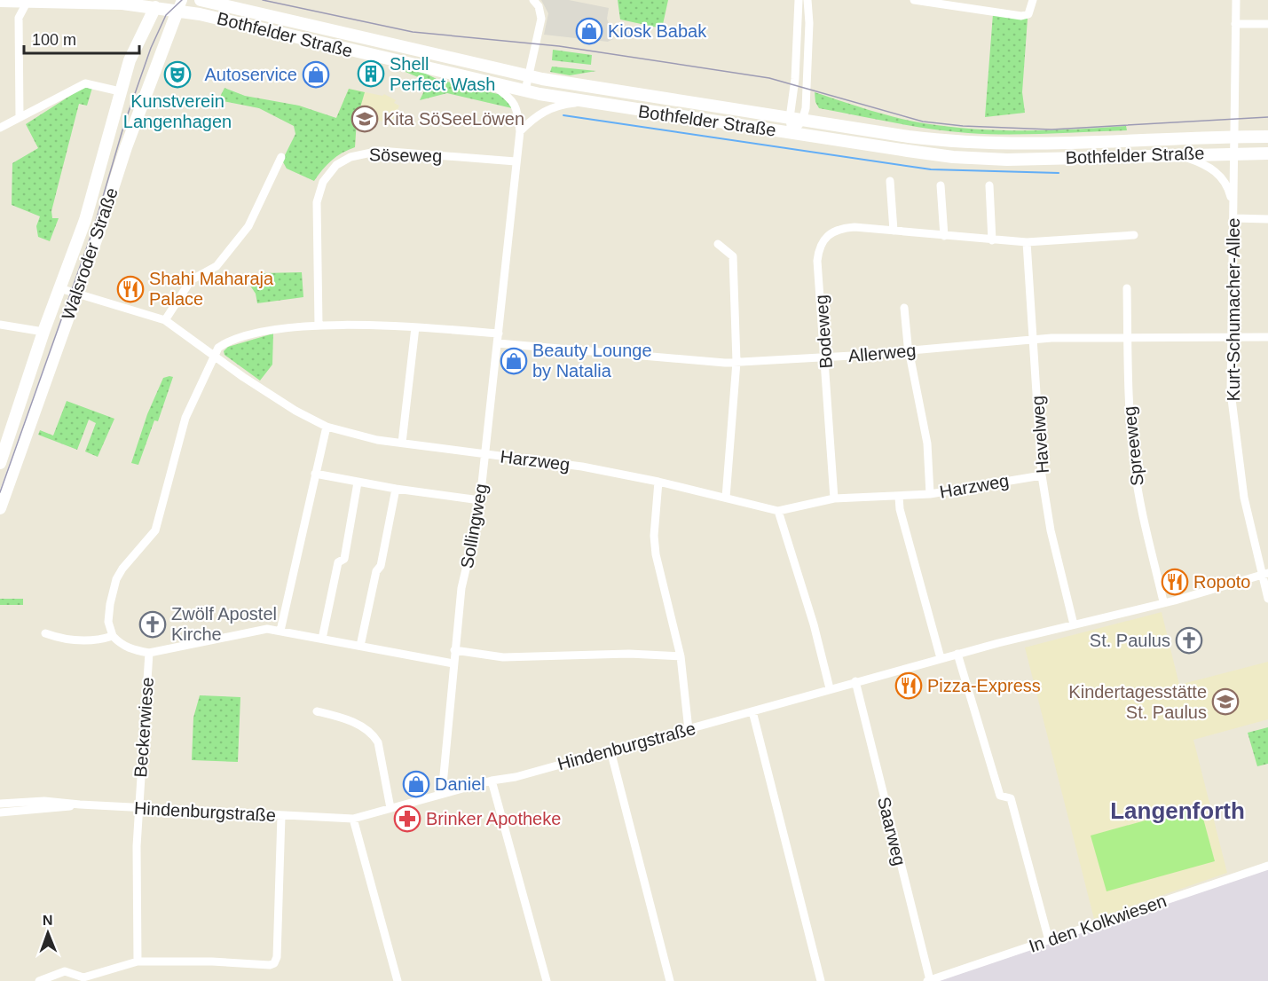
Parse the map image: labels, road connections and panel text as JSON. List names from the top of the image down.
{
  "streets": {
    "main road": ["Bothfelder Straße", "Walsroder Straße"],
    "street": [
      "Söseweg",
      "Kurt-Schumacher-Allee",
      "Bodeweg",
      "Allerweg",
      "Havelweg",
      "Spreeweg",
      "Harzweg",
      "Sollingweg",
      "Beckerwiese",
      "Hindenburgstraße",
      "Saarweg",
      "In den Kolkwiesen"
    ]
  },
  "crossings": [
    ["Bothfelder Straße", "Walsroder Straße"],
    ["Bothfelder Straße", "Kurt-Schumacher-Allee"],
    ["Bothfelder Straße", "Sollingweg"],
    ["Söseweg", "Sollingweg"],
    ["Walsroder Straße", "Harzweg"],
    ["Kurt-Schumacher-Allee", "Allerweg"],
    ["Kurt-Schumacher-Allee", "Hindenburgstraße"],
    ["Bodeweg", "Allerweg"],
    ["Bodeweg", "Havelweg"],
    ["Bodeweg", "Harzweg"],
    ["Allerweg", "Havelweg"],
    ["Allerweg", "Spreeweg"],
    ["Allerweg", "Sollingweg"],
    ["Havelweg", "Harzweg"],
    ["Havelweg", "Hindenburgstraße"],
    ["Spreeweg", "Hindenburgstraße"],
    ["Harzweg", "Sollingweg"],
    ["Sollingweg", "Hindenburgstraße"],
    ["Beckerwiese", "Hindenburgstraße"],
    ["Hindenburgstraße", "Saarweg"],
    ["Saarweg", "In den Kolkwiesen"]
  ],
  "districts": ["Langenforth"],
  "places": {
    "shop": [
      "Kiosk Babak",
      "Autoservice",
      "Beauty Lounge by Natalia",
      "Daniel"
    ],
    "building": ["Shell Perfect Wash"],
    "theatre": ["Kunstverein Langenhagen"],
    "school or university": ["Kita SöSeeLöwen", "Kindertagesstätte St. Paulus"],
    "restaurant": ["Shahi Maharaja Palace", "Ropoto", "Pizza-Express"],
    "church": ["Zwölf Apostel Kirche", "St. Paulus"],
    "pharmacy": ["Brinker Apotheke"]
  },
  "scale_bar": "100 m",
  "north": "top"
}
